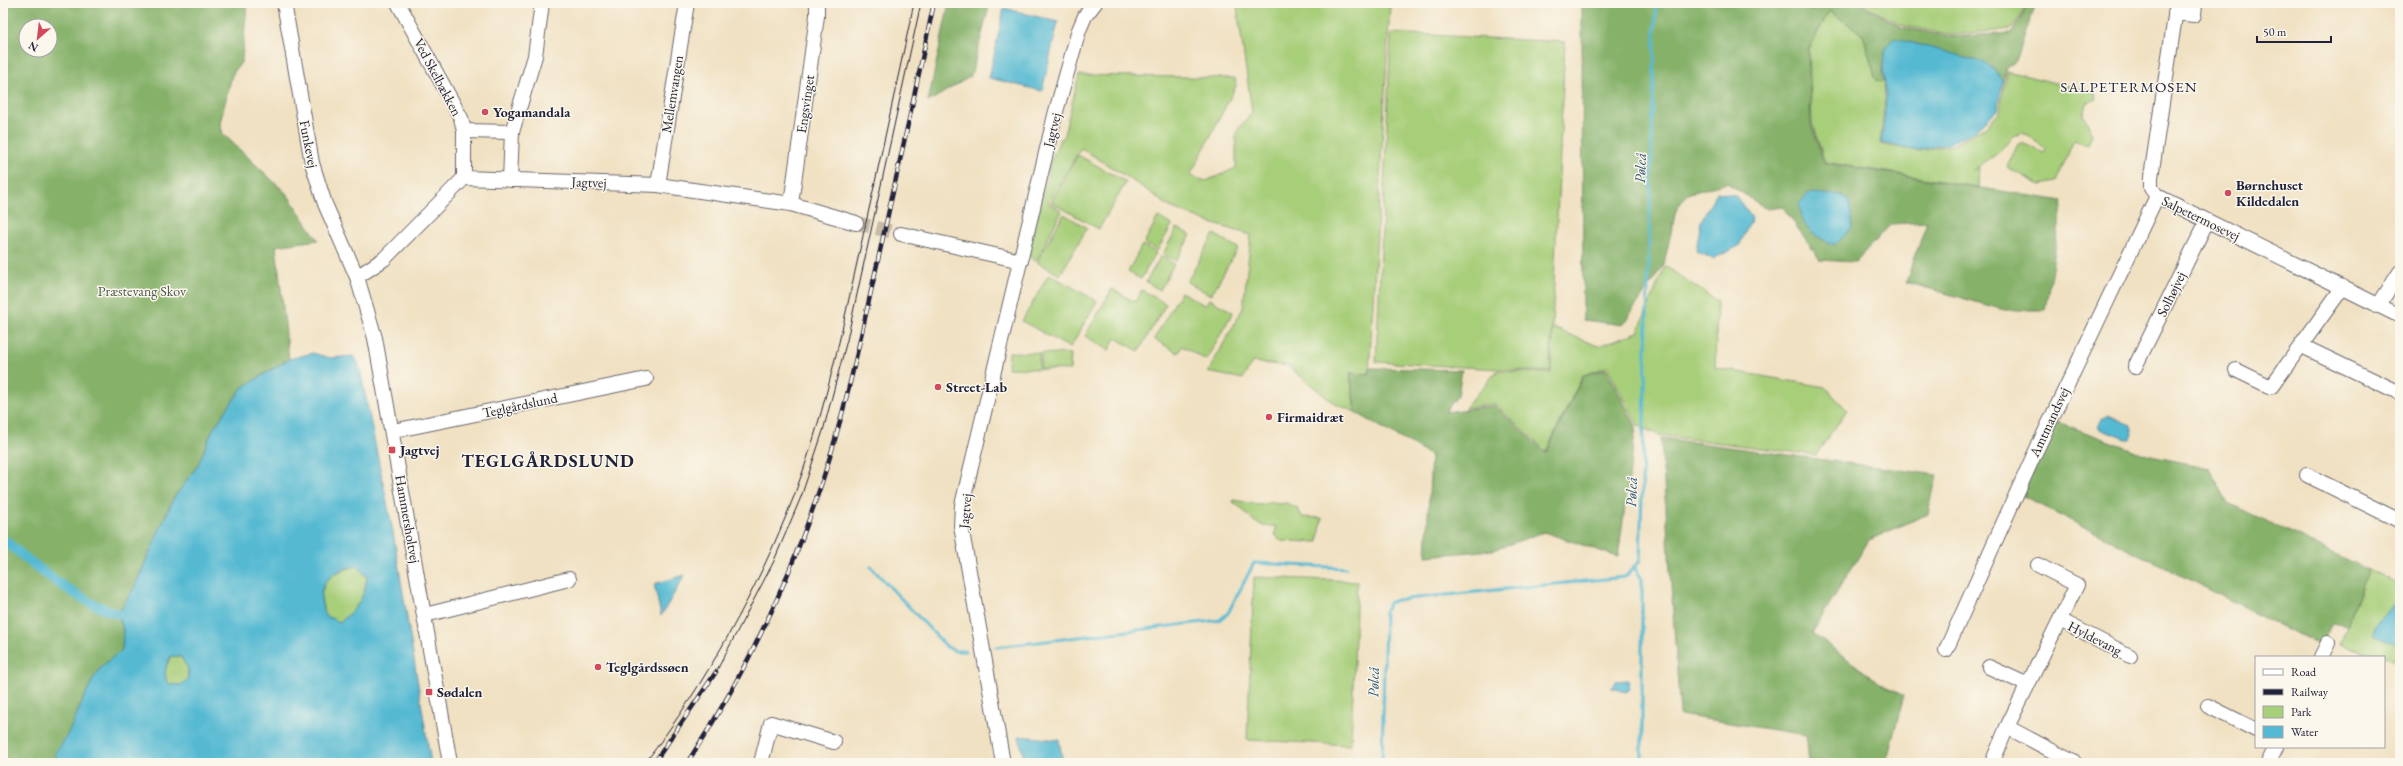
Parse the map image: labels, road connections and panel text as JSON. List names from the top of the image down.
{
  "streets": {
    "street": [
      "Ved Skelbækken",
      "Mellemvangen",
      "Engsvinget",
      "Jagtvej",
      "Funkevej",
      "Salpetermosevej",
      "Solhøjvej",
      "Teglgårdslund",
      "Amtmandsvej",
      "Hammersholtvej",
      "Hyldevang"
    ]
  },
  "crossings": [
    ["Ved Skelbækken", "Jagtvej"],
    ["Mellemvangen", "Jagtvej"],
    ["Engsvinget", "Jagtvej"],
    ["Funkevej", "Hammersholtvej"],
    ["Salpetermosevej", "Solhøjvej"],
    ["Salpetermosevej", "Amtmandsvej"],
    ["Teglgårdslund", "Hammersholtvej"]
  ],
  "districts": ["SALPETERMOSEN", "TEGLGÅRDSLUND"],
  "water": ["Pøleå"],
  "parks": ["Præstevang Skov"],
  "places": {
    "other": [
      "Yogamandala",
      "Børnehuset Kildedalen",
      "Street-Lab",
      "Firmaidræt",
      "Teglgårdssøen"
    ],
    "transit": ["Jagtvej", "Sødalen"]
  },
  "legend": [
    "Road",
    "Railway",
    "Park",
    "Water"
  ],
  "scale_bar": "50 m",
  "north": "bottom left"
}
